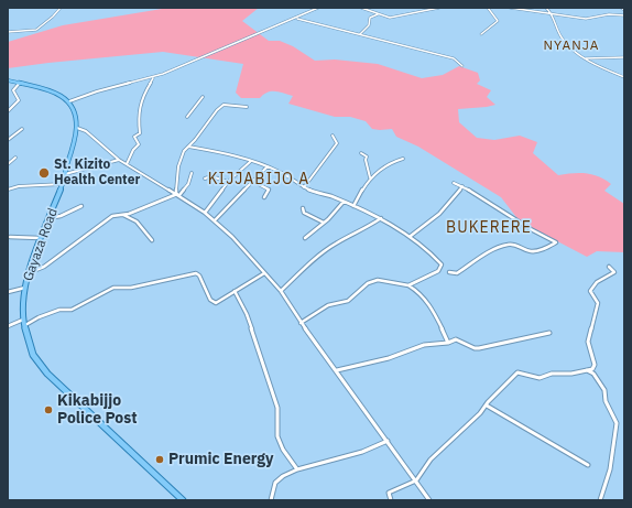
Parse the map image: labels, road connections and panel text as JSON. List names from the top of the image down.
{
  "streets": {
    "main road": ["Gayaza Road"]
  },
  "districts": ["NYANJA", "KIJJABIJO A", "BUKERERE"],
  "places": ["St. Kizito Health Center", "Kikabijjo Police Post", "Prumic Energy"]
}
